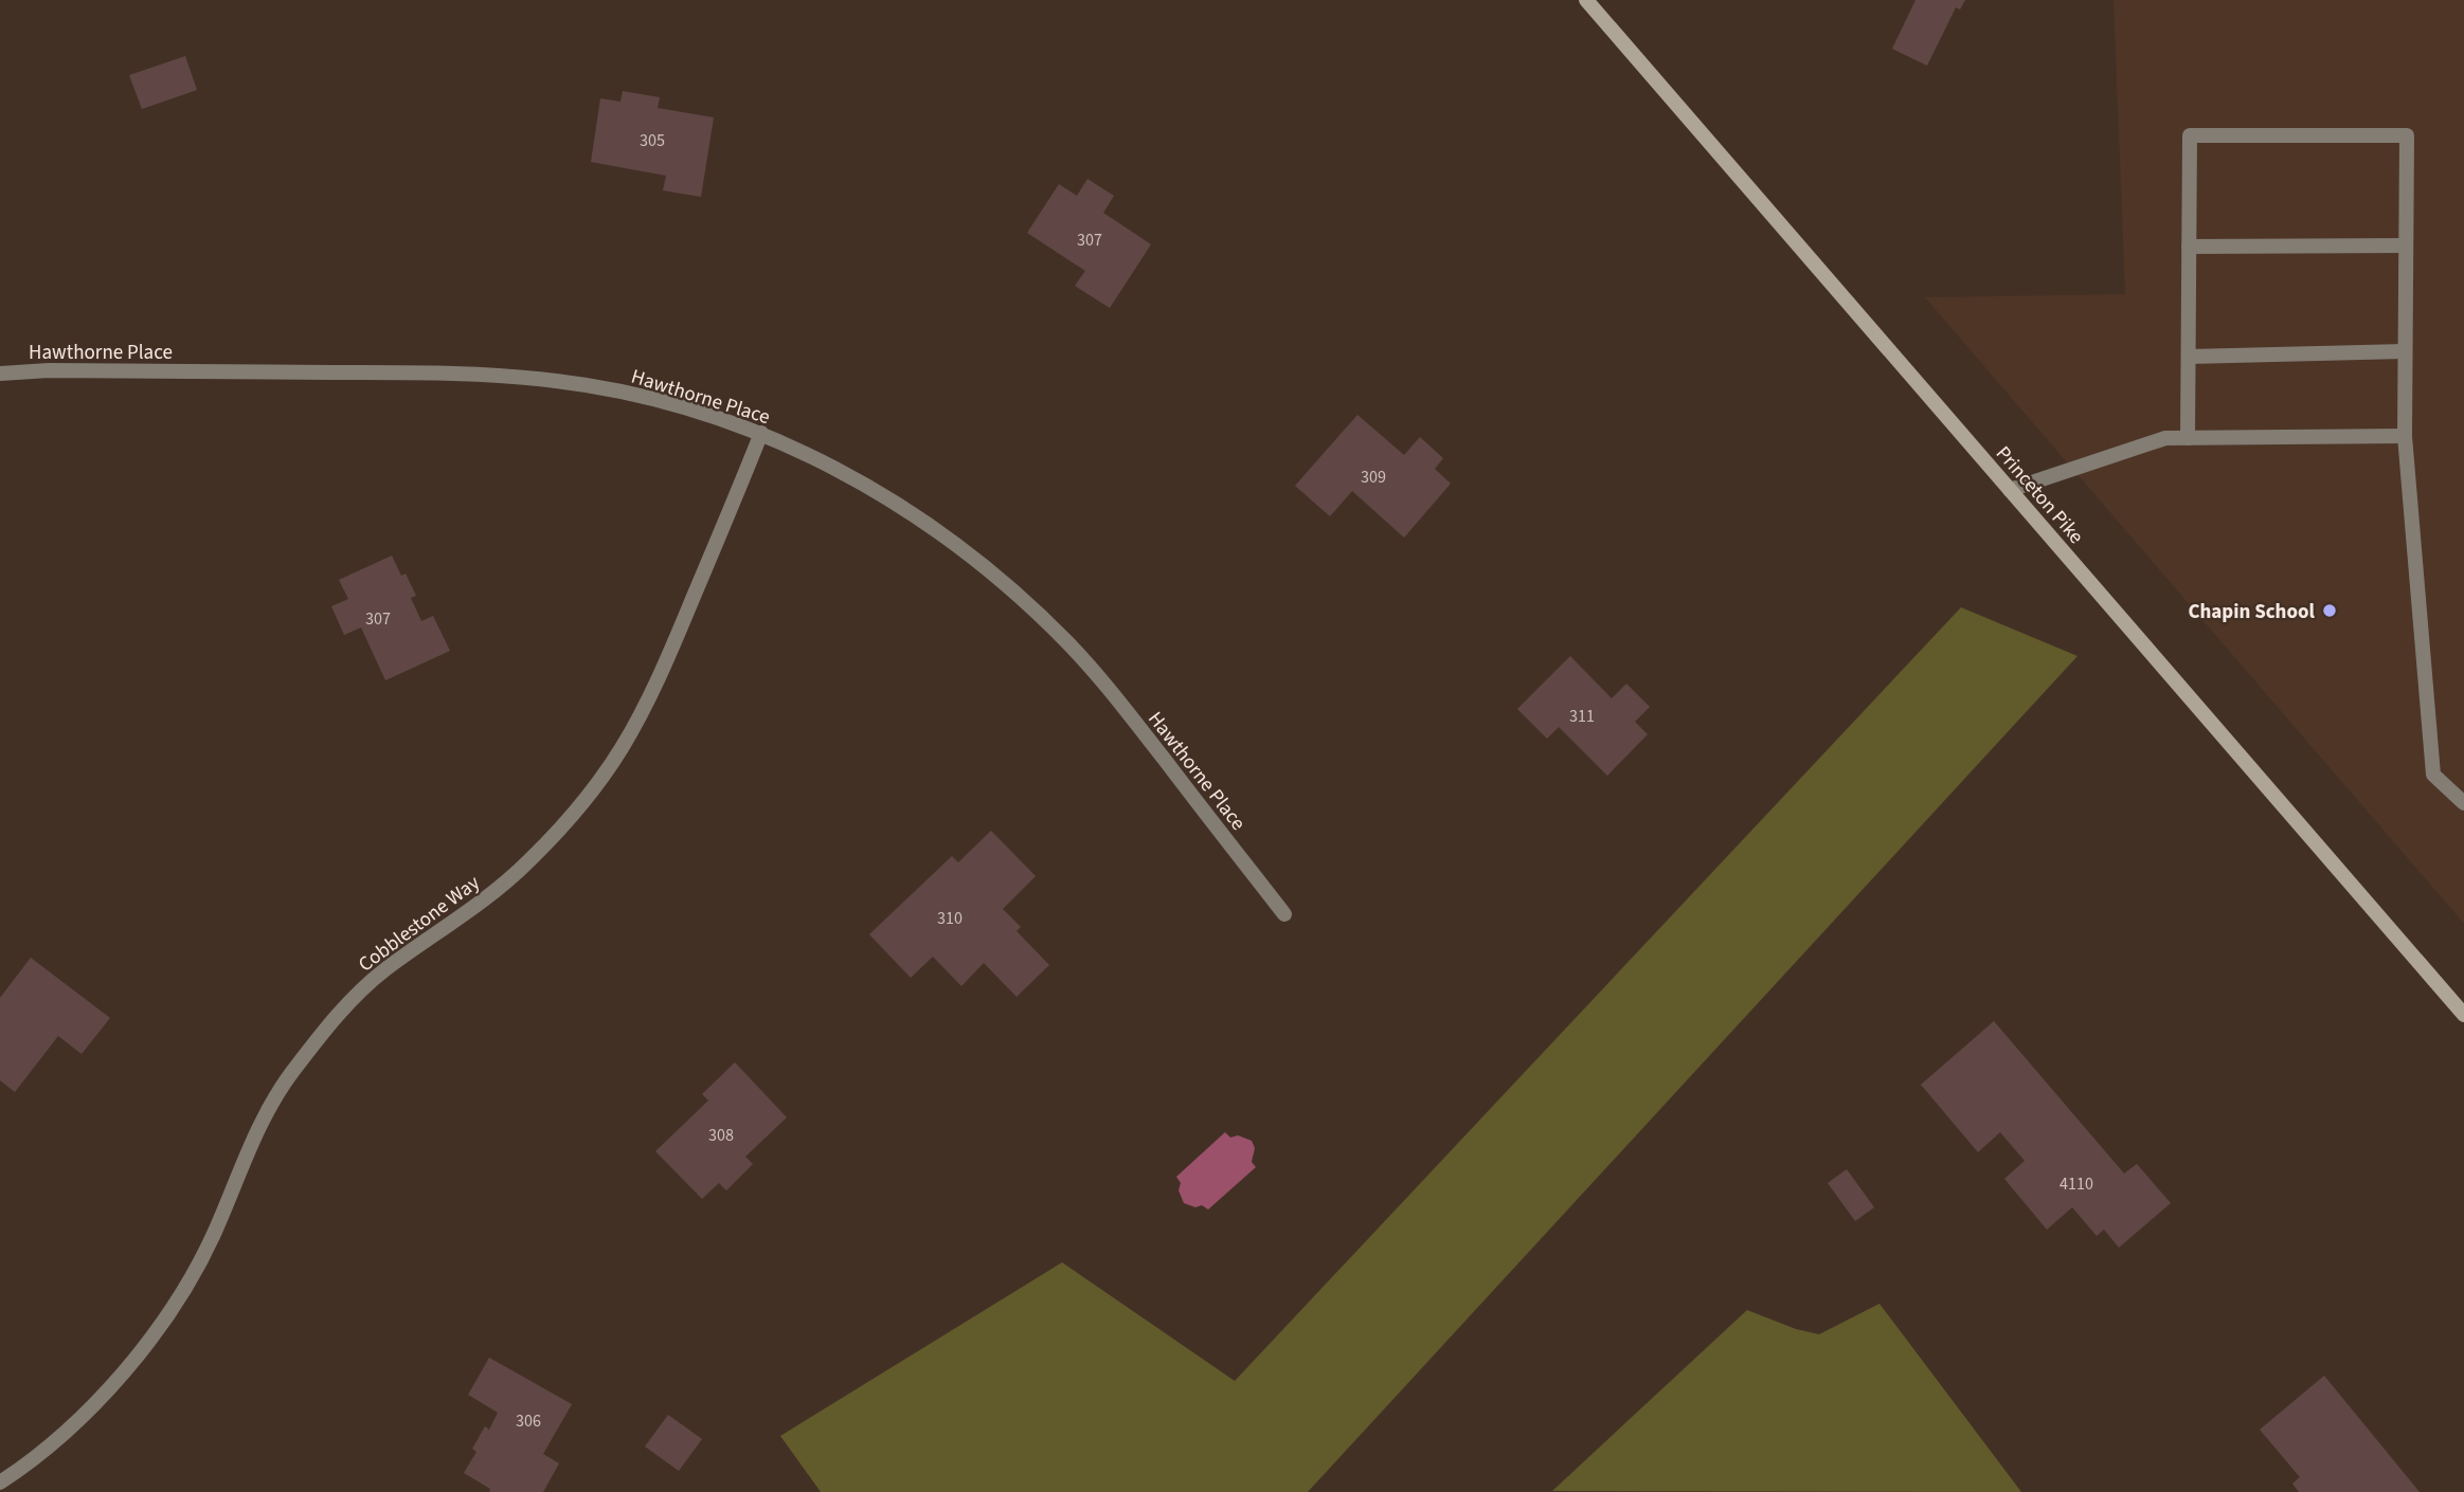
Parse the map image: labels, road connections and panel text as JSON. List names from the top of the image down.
{
  "streets": {
    "main road": ["Princeton Pike"],
    "street": ["Hawthorne Place", "Cobblestone Way"]
  },
  "crossings": [
    ["Hawthorne Place", "Cobblestone Way"]
  ],
  "places": ["Chapin School"],
  "house_numbers": [
    "305",
    "307",
    "309",
    "307",
    "311",
    "310",
    "308",
    "4110",
    "306"
  ]
}
